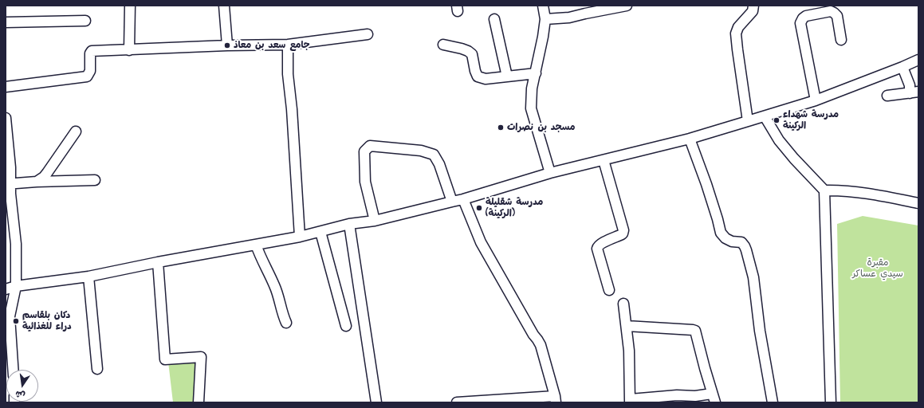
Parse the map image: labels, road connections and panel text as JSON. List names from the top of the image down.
{
  "parks": ["مقبرة سيدي عساكر"],
  "places": [
    "جامع سعد بن معاذ",
    "مدرسة شهداء الركينة",
    "مسجد بن نصرات",
    "مدرسة شقليلة (الركينة)",
    "دكان بلقاسم دراء للغذائية"
  ],
  "north": "bottom"
}
